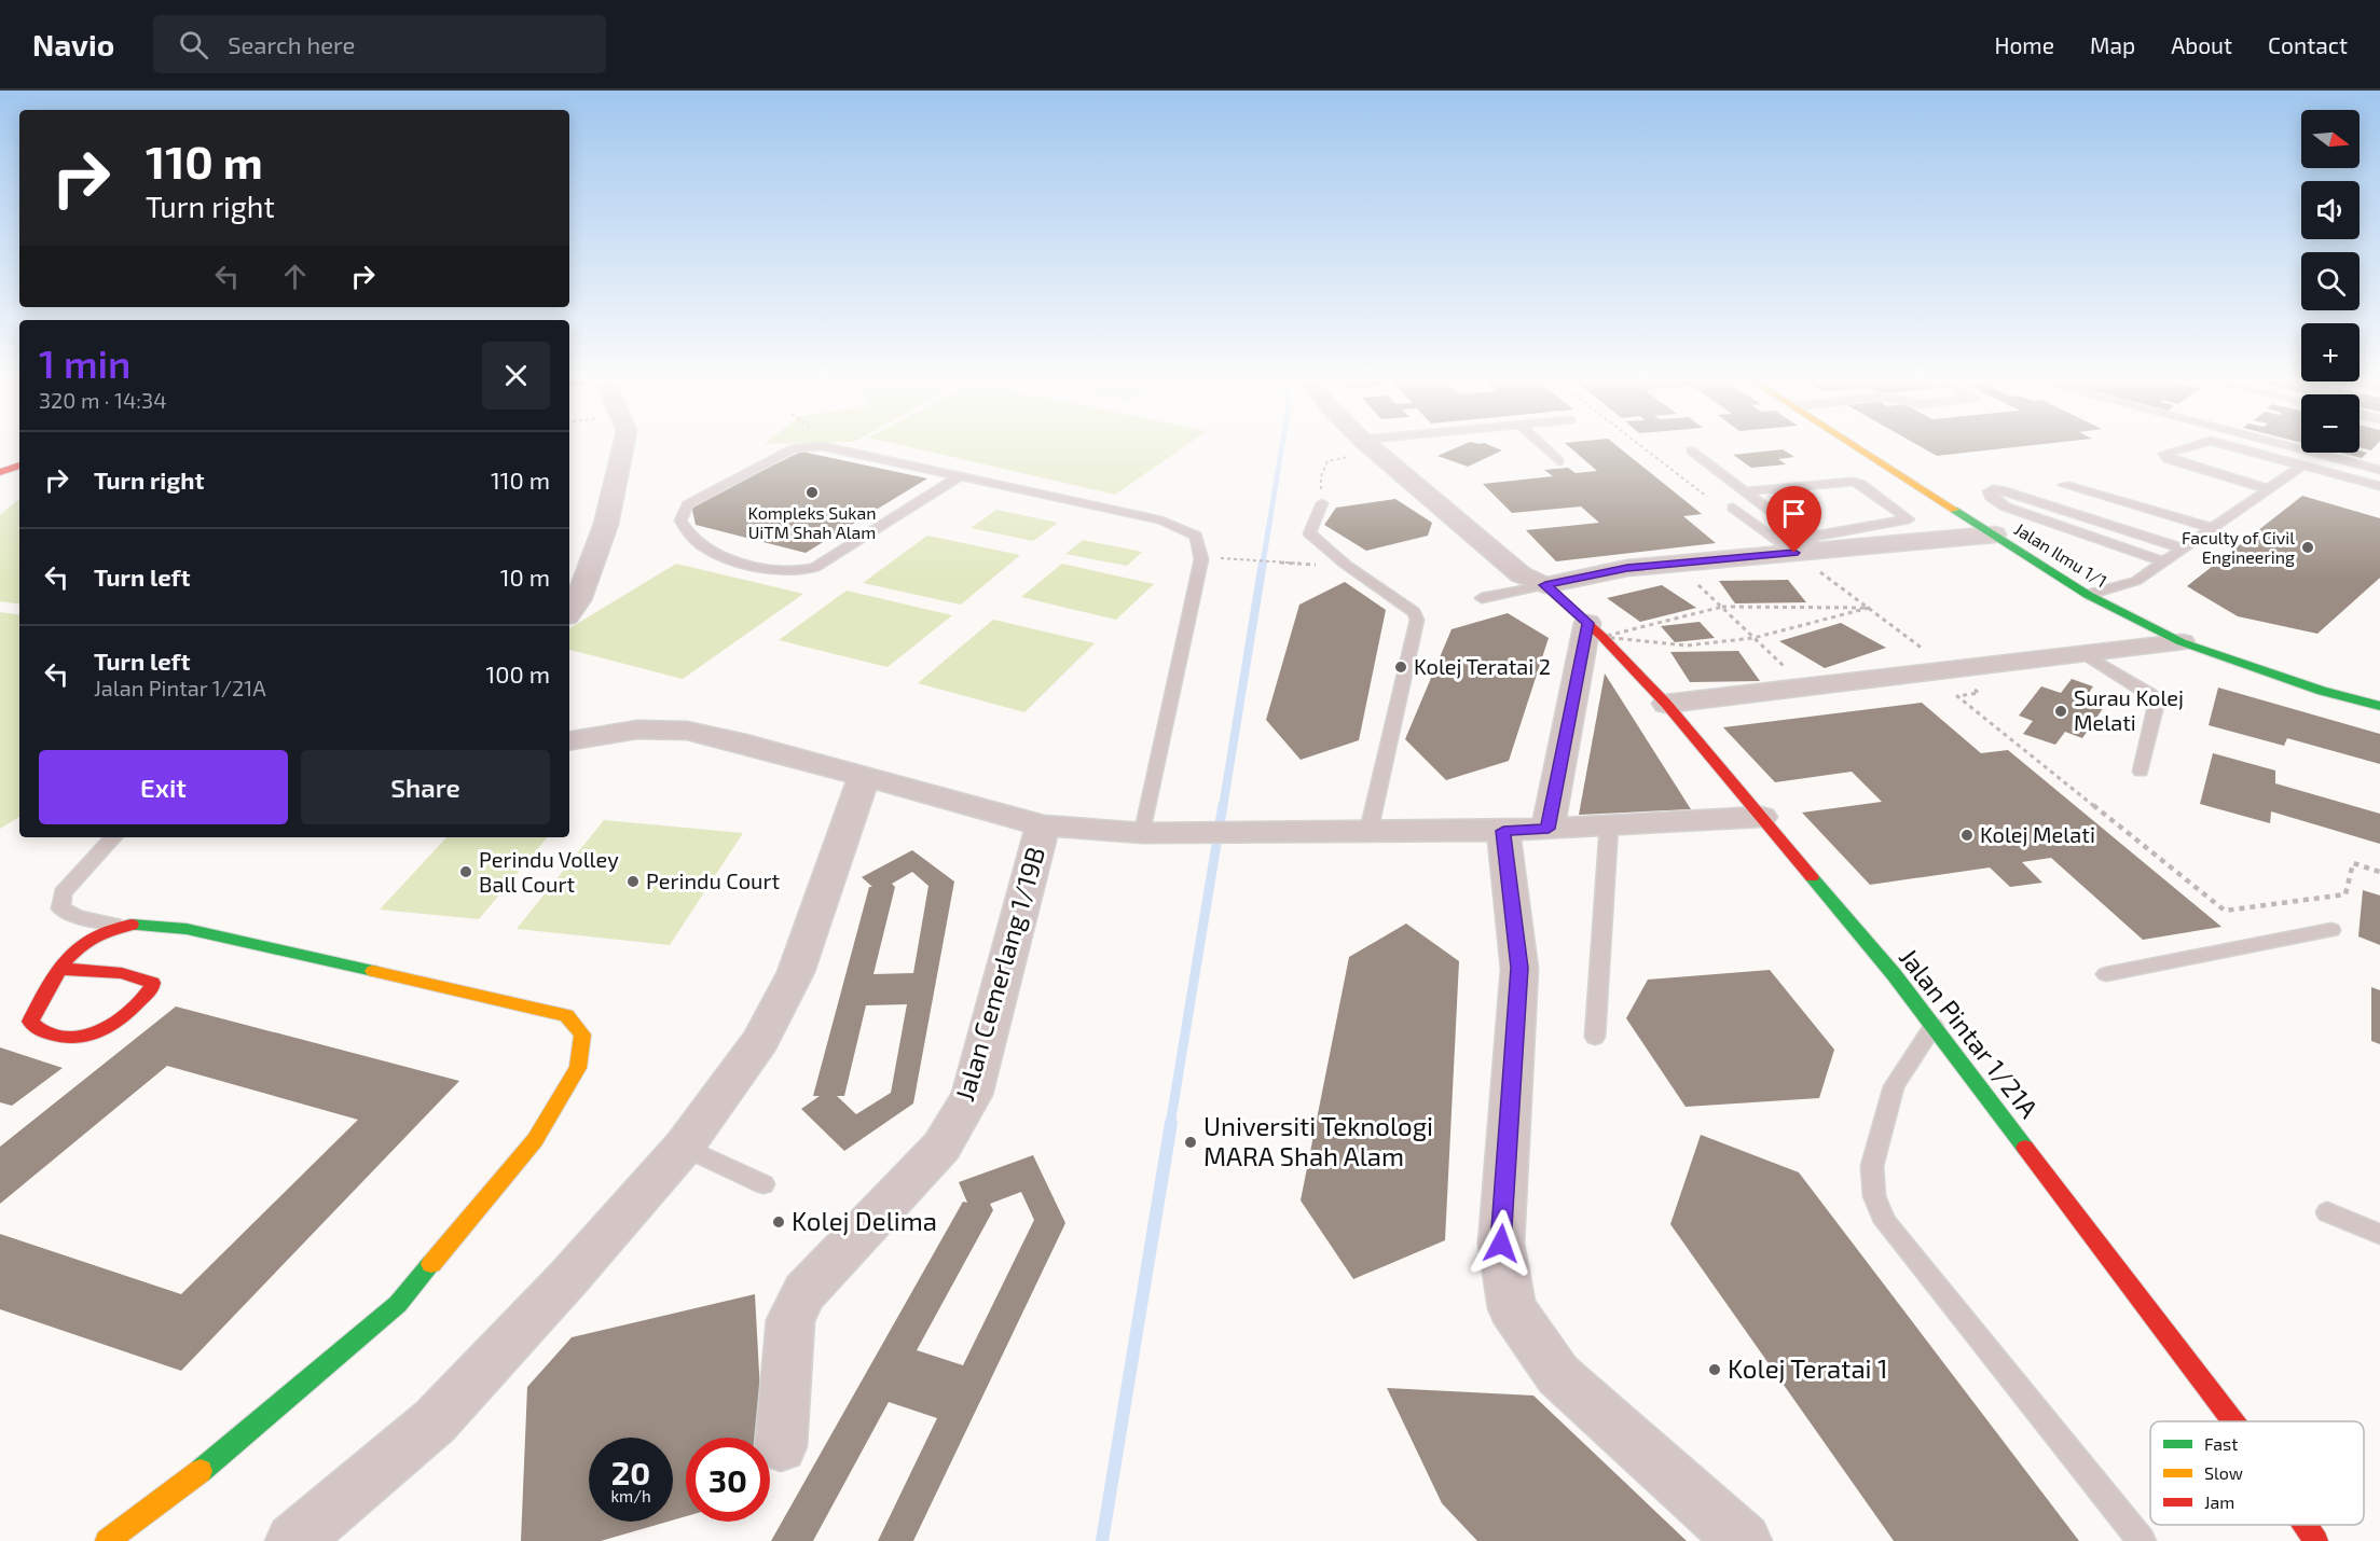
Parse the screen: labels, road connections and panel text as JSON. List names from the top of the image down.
{
  "streets": {
    "street": ["Jalan Ilmu 1/1", "Jalan Cemerlang 1/19B", "Jalan Pintar 1/21A"]
  },
  "places": [
    "Kompleks Sukan UiTM Shah Alam",
    "Faculty of Civil Engineering",
    "Kolej Teratai 2",
    "Surau Kolej Melati",
    "Kolej Melati",
    "Perindu Volley Ball Court",
    "Perindu Court",
    "Universiti Teknologi MARA Shah Alam",
    "Kolej Delima",
    "Kolej Teratai 1"
  ],
  "legend": ["Fast", "Slow", "Jam"],
  "north": "right",
  "page": {
    "header": "Navio",
    "search": "Search here",
    "nav": [
      "Home",
      "Map",
      "About",
      "Contact"
    ],
    "map_buttons": ["+", "−"],
    "turn": ["110 m", "Turn right"],
    "heading": ["1 min", "320 m · 14:34"],
    "list": [
      {
        "name": "Turn right",
        "value": "110 m"
      },
      {
        "name": "Turn left",
        "value": "10 m"
      },
      {
        "name": "Turn left",
        "note": "Jalan Pintar 1/21A",
        "value": "100 m"
      }
    ],
    "buttons": ["Exit", "Share"],
    "speed": "20 km/h",
    "limit": "30"
  }
}
